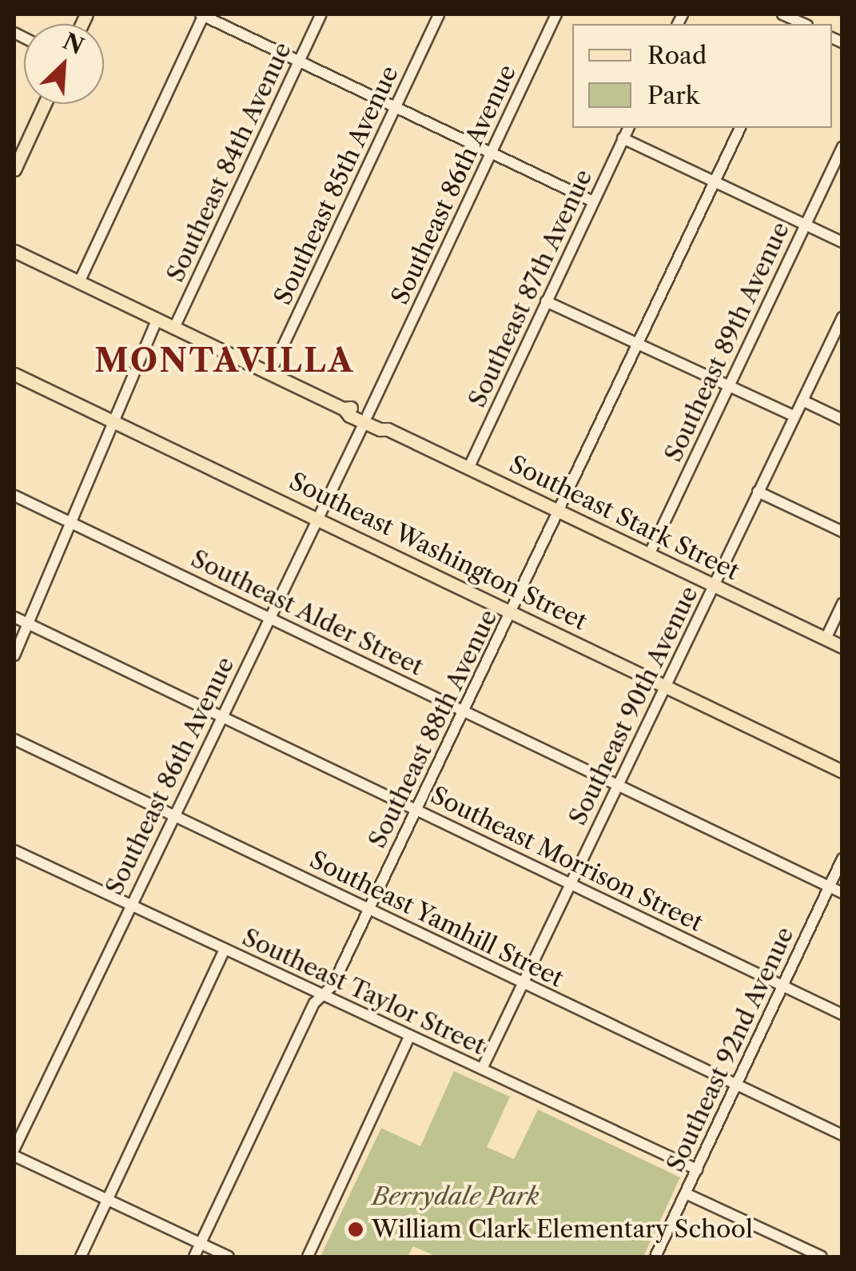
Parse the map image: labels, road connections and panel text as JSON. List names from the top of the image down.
{
  "streets": {
    "main road": ["Southeast Stark Street", "Southeast Washington Street"],
    "street": [
      "Southeast 84th Avenue",
      "Southeast 86th Avenue",
      "Southeast 85th Avenue",
      "Southeast 87th Avenue",
      "Southeast 89th Avenue",
      "Southeast Alder Street",
      "Southeast 90th Avenue",
      "Southeast 88th Avenue",
      "Southeast Morrison Street",
      "Southeast Yamhill Street",
      "Southeast Taylor Street",
      "Southeast 92nd Avenue"
    ]
  },
  "crossings": [
    ["Southeast 84th Avenue", "Southeast Stark Street"],
    ["Southeast 86th Avenue", "Southeast Stark Street"],
    ["Southeast 86th Avenue", "Southeast Washington Street"],
    ["Southeast 86th Avenue", "Southeast Alder Street"],
    ["Southeast 86th Avenue", "Southeast Morrison Street"],
    ["Southeast 86th Avenue", "Southeast Yamhill Street"],
    ["Southeast 86th Avenue", "Southeast Taylor Street"],
    ["Southeast 85th Avenue", "Southeast Stark Street"],
    ["Southeast 87th Avenue", "Southeast Stark Street"],
    ["Southeast 89th Avenue", "Southeast Stark Street"],
    ["Southeast Stark Street", "Southeast 90th Avenue"],
    ["Southeast Stark Street", "Southeast 88th Avenue"],
    ["Southeast Washington Street", "Southeast 90th Avenue"],
    ["Southeast Washington Street", "Southeast 88th Avenue"],
    ["Southeast Alder Street", "Southeast 90th Avenue"],
    ["Southeast Alder Street", "Southeast 88th Avenue"],
    ["Southeast Alder Street", "Southeast 92nd Avenue"],
    ["Southeast 90th Avenue", "Southeast Morrison Street"],
    ["Southeast 90th Avenue", "Southeast Yamhill Street"],
    ["Southeast 90th Avenue", "Southeast Taylor Street"],
    ["Southeast 88th Avenue", "Southeast Morrison Street"],
    ["Southeast 88th Avenue", "Southeast Yamhill Street"],
    ["Southeast 88th Avenue", "Southeast Taylor Street"],
    ["Southeast Morrison Street", "Southeast 92nd Avenue"],
    ["Southeast Yamhill Street", "Southeast 92nd Avenue"],
    ["Southeast Taylor Street", "Southeast 92nd Avenue"]
  ],
  "districts": ["MONTAVILLA"],
  "parks": ["Berrydale Park"],
  "places": ["William Clark Elementary School"],
  "legend": ["Road", "Park"],
  "north": "top right"
}
